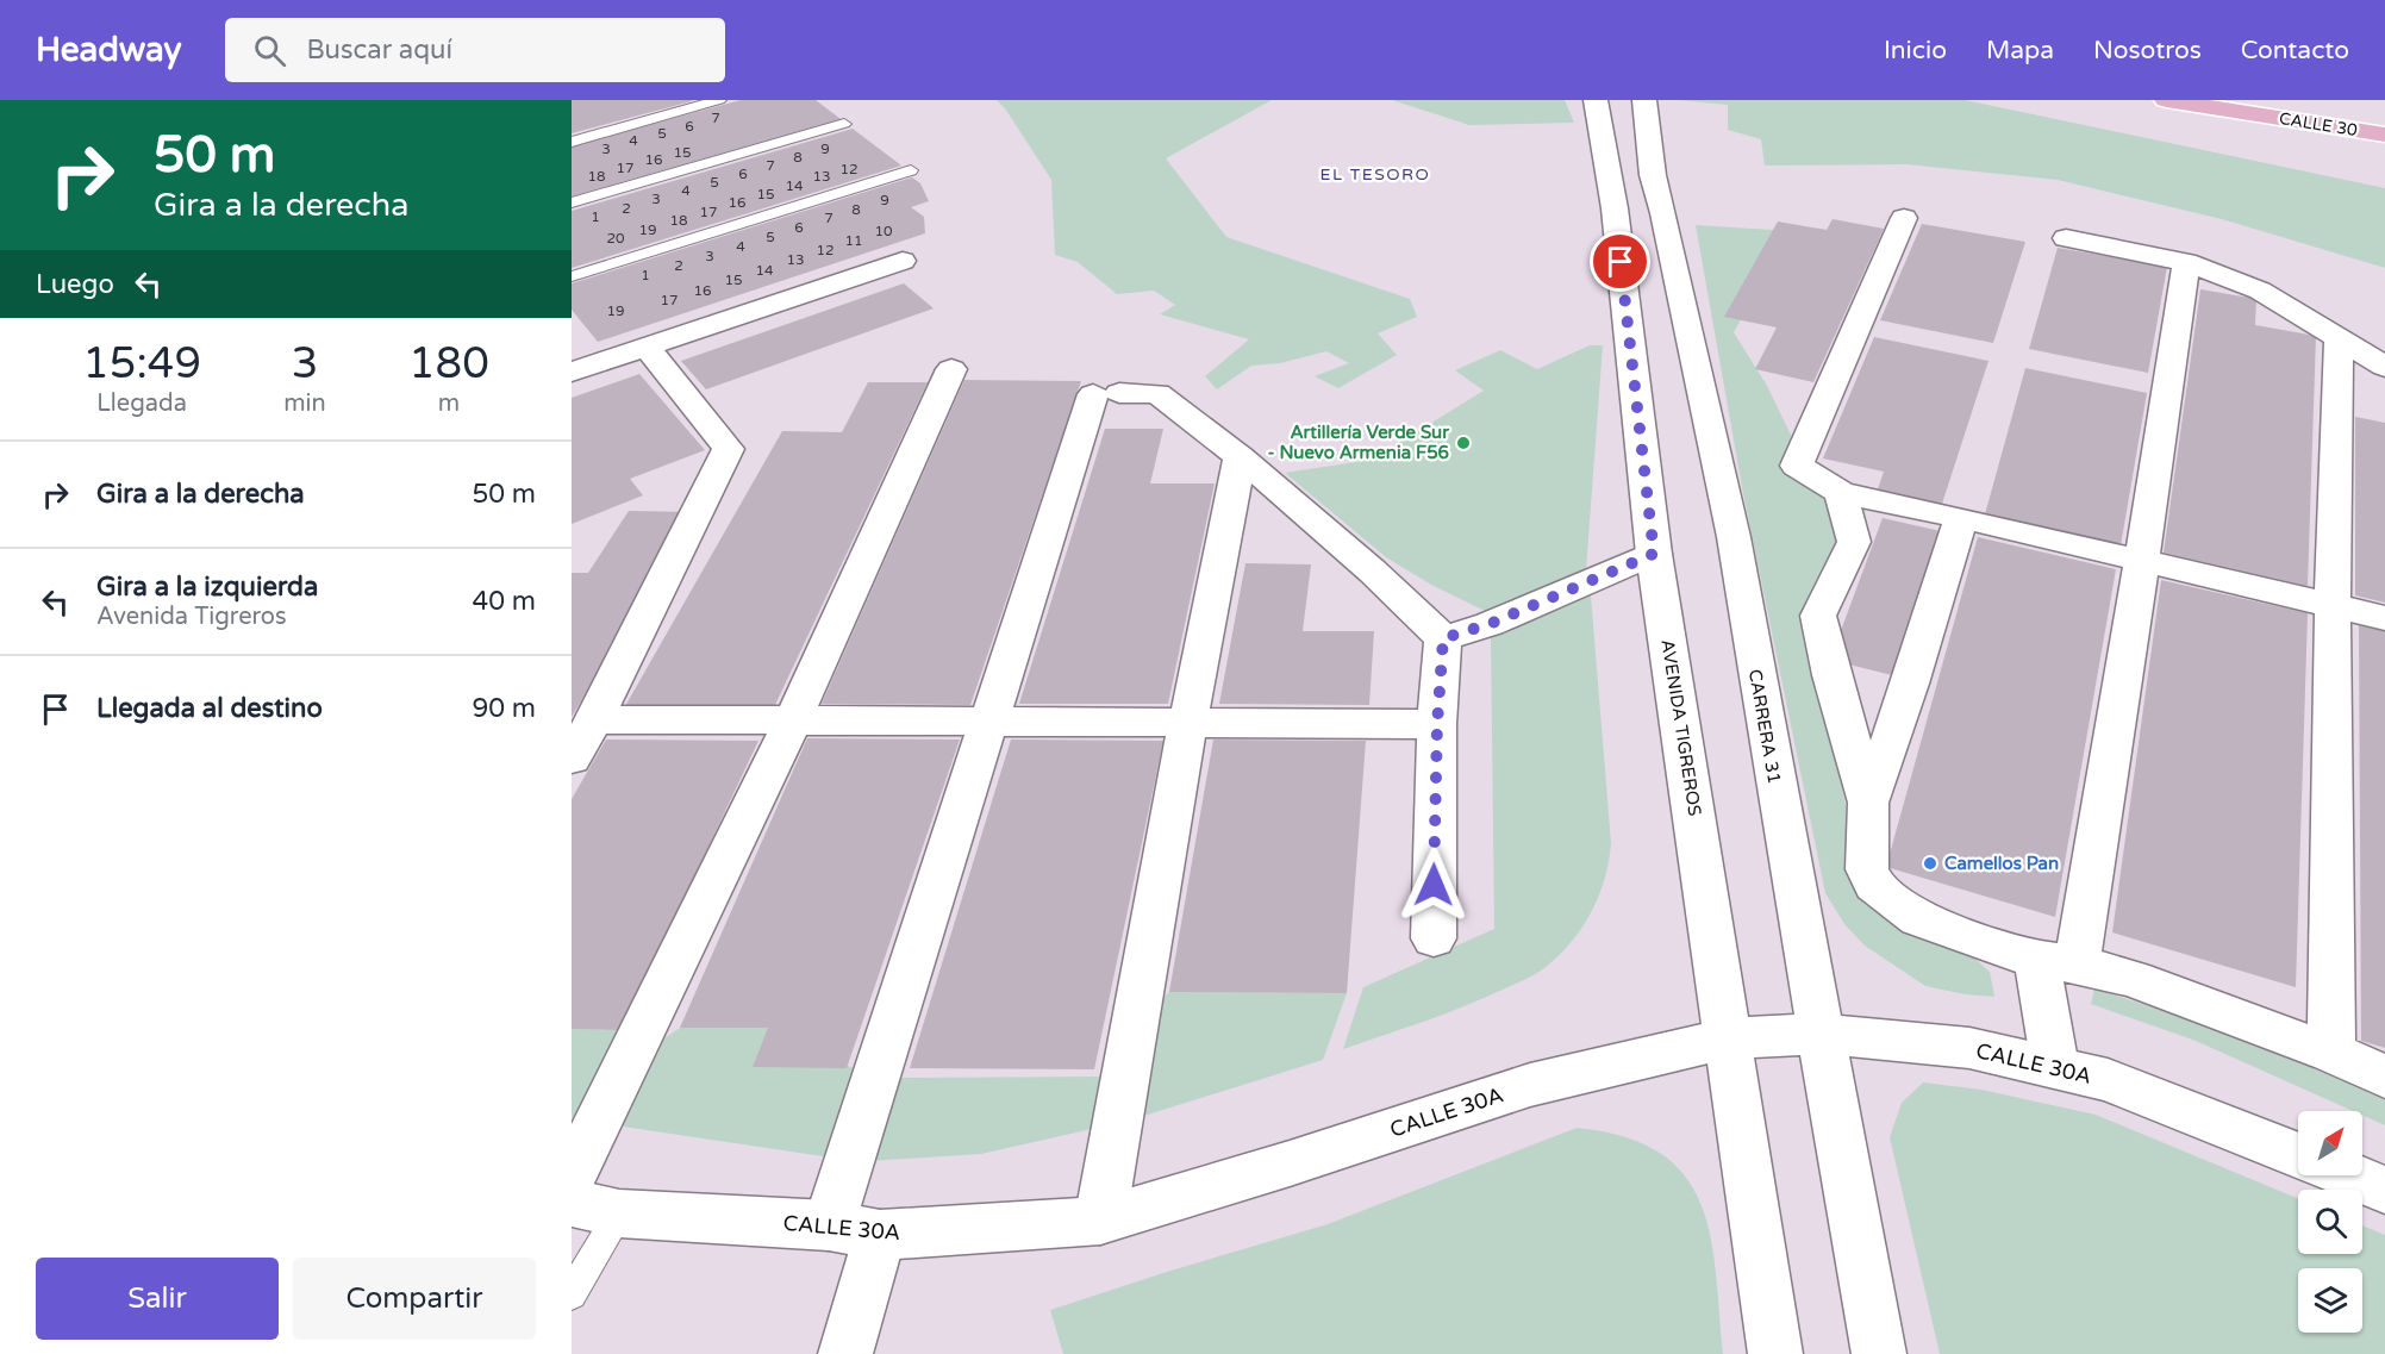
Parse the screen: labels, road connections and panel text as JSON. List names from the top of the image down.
{
  "streets": {
    "main road": ["CALLE 30"],
    "street": ["CARRERA 31", "AVENIDA TIGREROS", "CALLE 30A"]
  },
  "crossings": [
    ["CARRERA 31", "CALLE 30A"],
    ["AVENIDA TIGREROS", "CALLE 30A"]
  ],
  "districts": ["EL TESORO"],
  "places": ["Artillería Verde Sur - Nuevo Armenia F56", "Camellos Pan"],
  "house_numbers": [
    "7",
    "6",
    "5",
    "4",
    "3",
    "9",
    "15",
    "8",
    "16",
    "7",
    "17",
    "12",
    "6",
    "18",
    "13",
    "5",
    "14",
    "4",
    "15",
    "3",
    "9",
    "16",
    "2",
    "8",
    "17",
    "1",
    "7",
    "18",
    "6",
    "19",
    "10",
    "5",
    "20",
    "11",
    "4",
    "12",
    "3",
    "13",
    "2",
    "14",
    "1",
    "15",
    "16",
    "17",
    "19"
  ],
  "north": "top right",
  "page": {
    "header": "Headway",
    "search": "Buscar aquí",
    "nav": [
      "Inicio",
      "Mapa",
      "Nosotros",
      "Contacto"
    ],
    "turn": ["50 m", "Gira a la derecha"],
    "then": "Luego",
    "eta": [
      "15:49",
      "Llegada",
      "3",
      "min",
      "180",
      "m"
    ],
    "list": [
      {
        "name": "Gira a la derecha",
        "value": "50 m"
      },
      {
        "name": "Gira a la izquierda",
        "note": "Avenida Tigreros",
        "value": "40 m"
      },
      {
        "name": "Llegada al destino",
        "value": "90 m"
      }
    ],
    "buttons": ["Salir", "Compartir"]
  }
}
